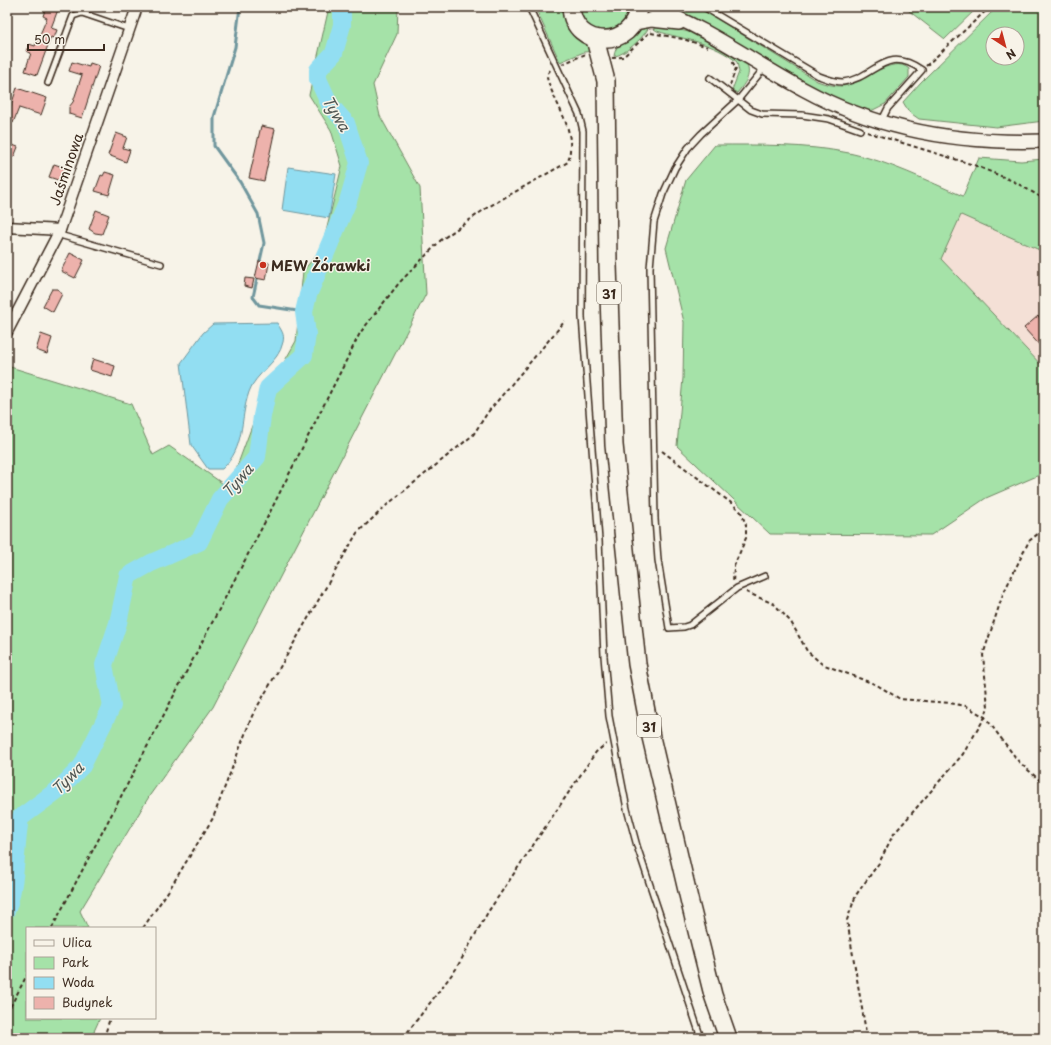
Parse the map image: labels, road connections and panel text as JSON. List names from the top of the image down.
{
  "streets": {
    "main road": ["31"],
    "street": ["Jaśminowa"]
  },
  "water": ["Tywa"],
  "places": ["MEW Żórawki"],
  "legend": [
    "Ulica",
    "Park",
    "Woda",
    "Budynek"
  ],
  "scale_bar": "50 m",
  "north": "bottom right"
}
